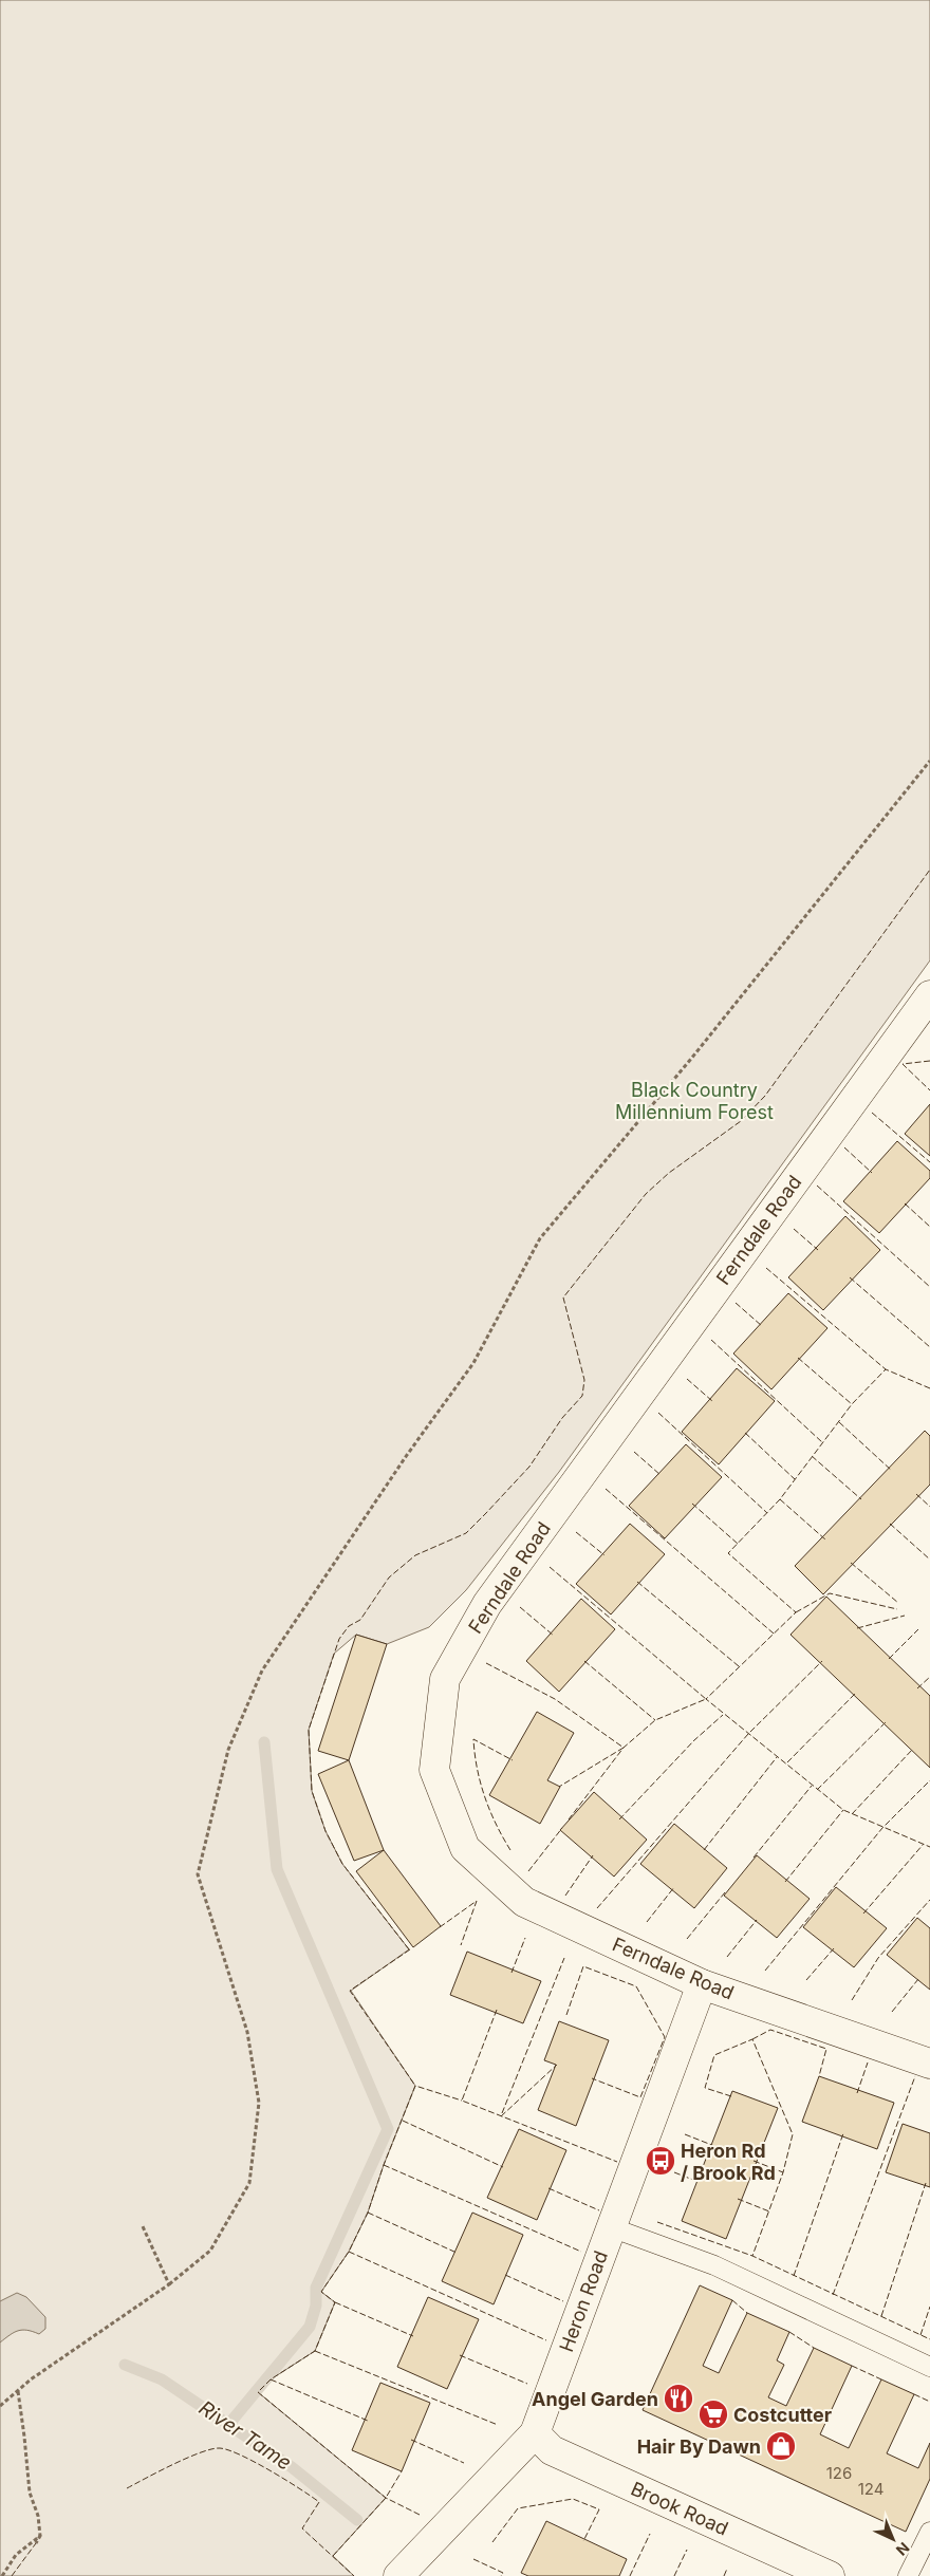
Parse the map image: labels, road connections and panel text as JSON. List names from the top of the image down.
{
  "streets": {
    "street": ["Ferndale Road", "Heron Road", "Brook Road"]
  },
  "crossings": [
    ["Ferndale Road", "Heron Road"],
    ["Heron Road", "Brook Road"]
  ],
  "water": ["River Tame"],
  "parks": ["Black Country Millennium Forest"],
  "places": {
    "bus stop": ["Heron Rd / Brook Rd"],
    "restaurant": ["Angel Garden"],
    "supermarket": ["Costcutter"],
    "shop": ["Hair By Dawn"]
  },
  "house_numbers": ["126", "124"],
  "north": "bottom right"
}
